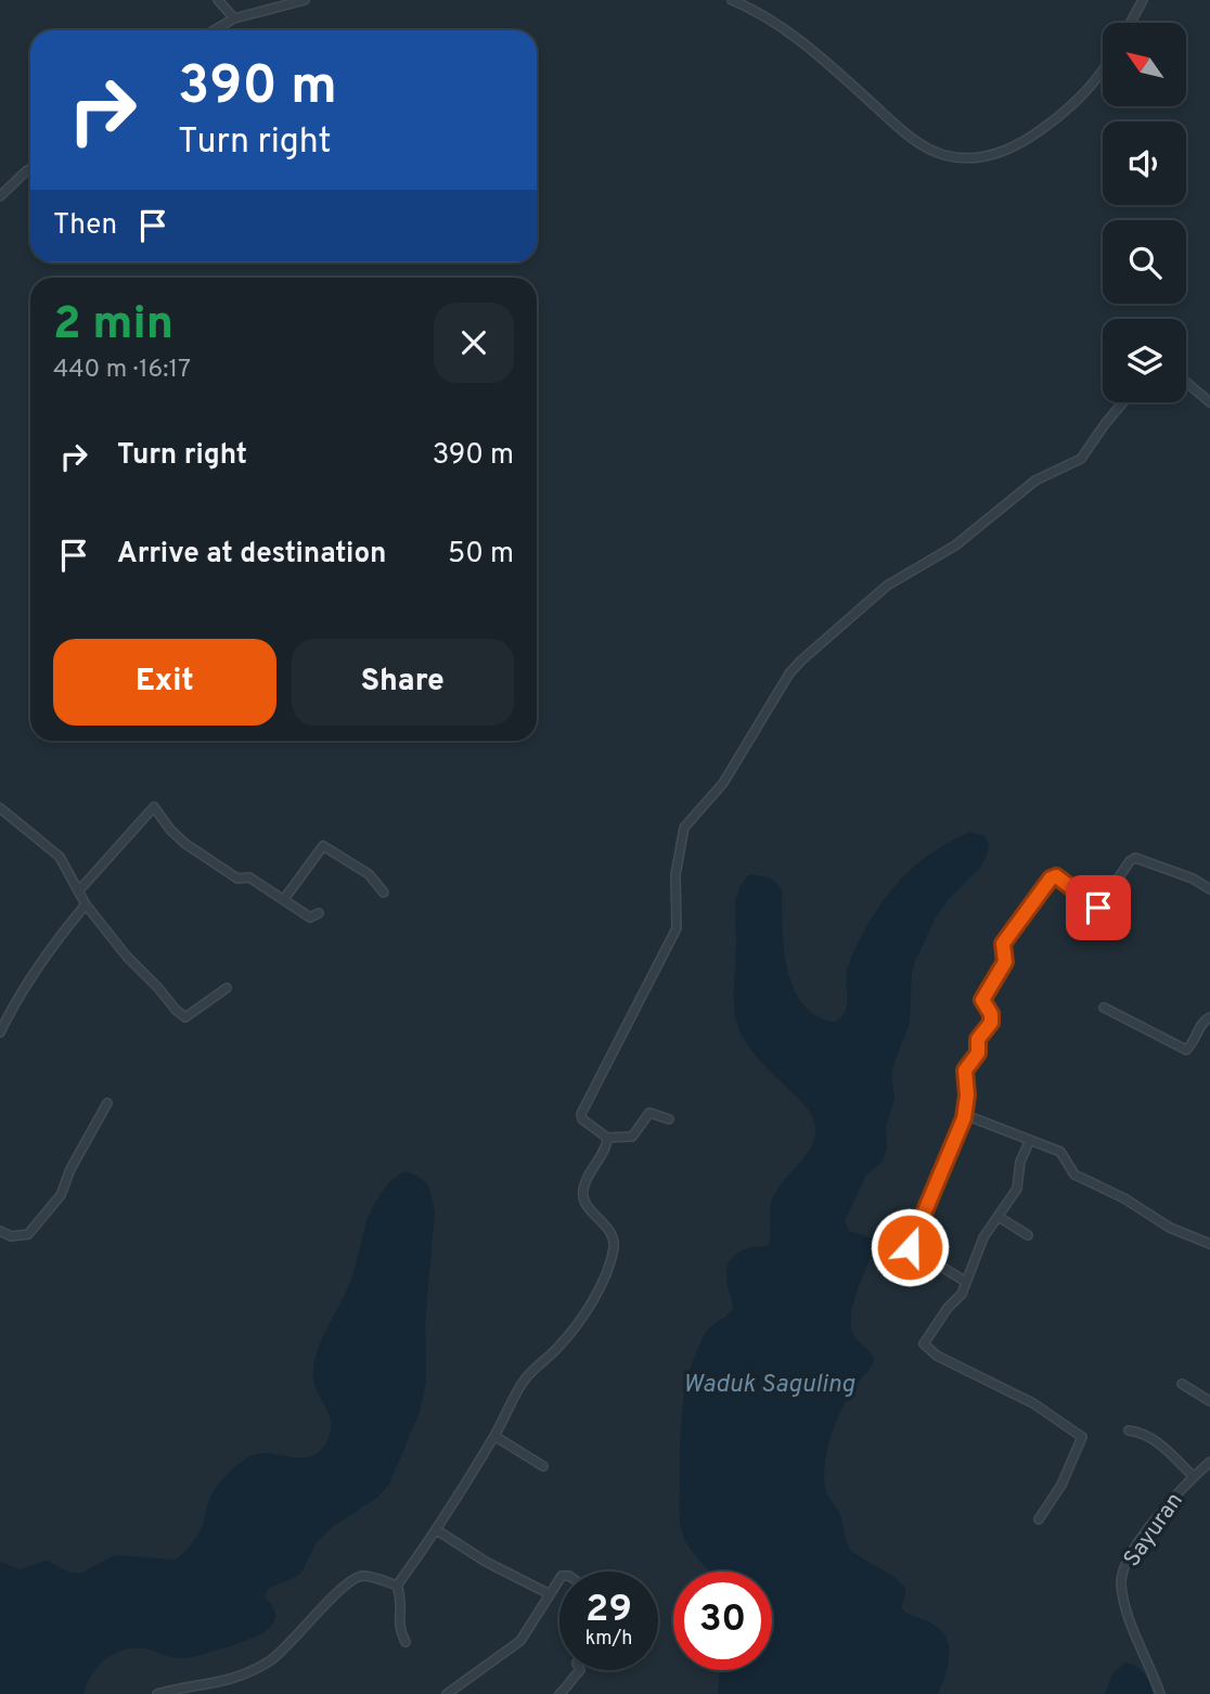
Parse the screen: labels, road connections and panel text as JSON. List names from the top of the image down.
{
  "streets": {
    "street": ["Sayuran"]
  },
  "water": ["Waduk Saguling"],
  "north": "top left",
  "page": {
    "turn": ["390 m", "Turn right"],
    "then": "Then",
    "heading": ["2 min", "440 m · 16:17"],
    "list": [
      {
        "name": "Turn right",
        "value": "390 m"
      },
      {
        "name": "Arrive at destination",
        "value": "50 m"
      }
    ],
    "buttons": ["Exit", "Share"],
    "speed": "29 km/h",
    "limit": "30"
  }
}
